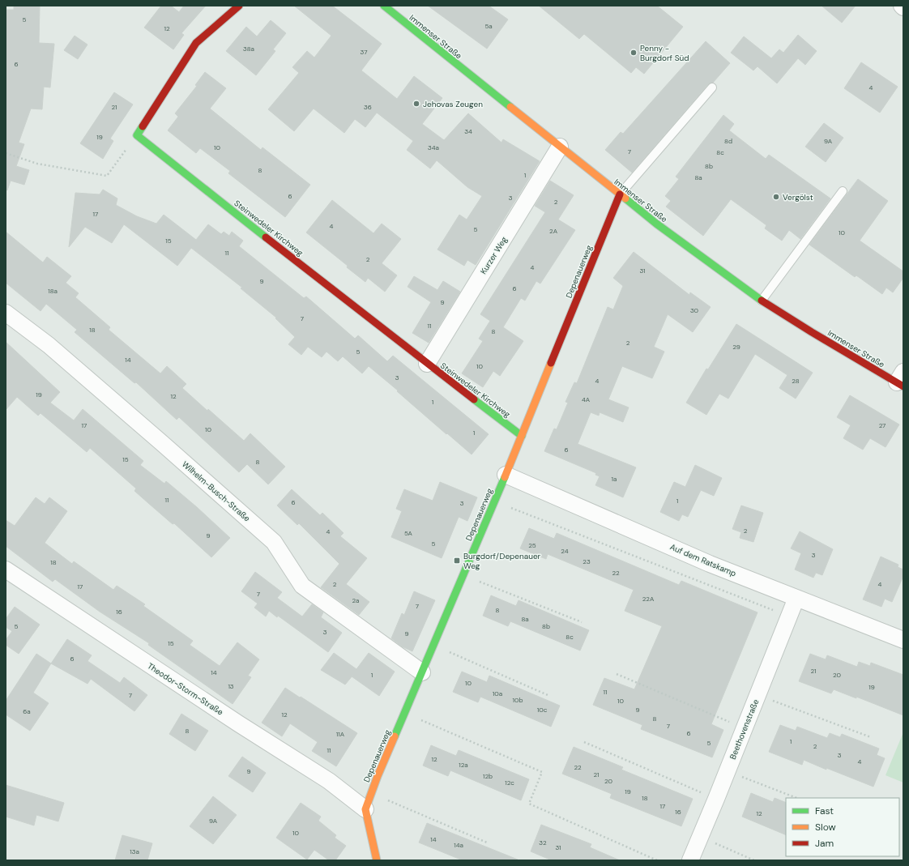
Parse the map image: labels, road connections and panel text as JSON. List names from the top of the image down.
{
  "streets": {
    "street": [
      "Immenser Straße",
      "Steinwedeler Kirchweg",
      "Kurzer Weg",
      "Depenauerweg",
      "Wilhelm-Busch-Straße",
      "Auf dem Ratskamp",
      "Theodor-Storm-Straße",
      "Beethovenstraße"
    ]
  },
  "crossings": [
    ["Immenser Straße", "Kurzer Weg"],
    ["Immenser Straße", "Depenauerweg"],
    ["Steinwedeler Kirchweg", "Kurzer Weg"],
    ["Steinwedeler Kirchweg", "Depenauerweg"],
    ["Depenauerweg", "Wilhelm-Busch-Straße"],
    ["Depenauerweg", "Auf dem Ratskamp"],
    ["Depenauerweg", "Theodor-Storm-Straße"],
    ["Auf dem Ratskamp", "Beethovenstraße"]
  ],
  "places": {
    "other": ["Penny - Burgdorf Süd", "Jehovas Zeugen", "Vergölst"],
    "transit": ["Burgdorf/Depenauer Weg"]
  },
  "house_numbers": [
    "5",
    "5a",
    "12",
    "38a",
    "37",
    "6",
    "4",
    "21",
    "36",
    "34",
    "19",
    "8d",
    "9A",
    "10",
    "34a",
    "7",
    "8c",
    "8b",
    "8",
    "1",
    "8a",
    "6",
    "3",
    "2",
    "17",
    "4",
    "5",
    "2A",
    "10",
    "15",
    "11",
    "2",
    "4",
    "31",
    "9",
    "6",
    "18a",
    "9",
    "30",
    "7",
    "11",
    "18",
    "8",
    "2",
    "29",
    "5",
    "14",
    "10",
    "3",
    "4",
    "28",
    "19",
    "12",
    "4A",
    "1",
    "17",
    "27",
    "10",
    "1",
    "6",
    "15",
    "8",
    "1a",
    "11",
    "1",
    "6",
    "3",
    "2",
    "4",
    "5A",
    "9",
    "5",
    "25",
    "24",
    "3",
    "23",
    "18",
    "22",
    "2",
    "4",
    "17",
    "7",
    "22A",
    "2a",
    "7",
    "8",
    "16",
    "8a",
    "5",
    "8b",
    "3",
    "9",
    "8c",
    "15",
    "6",
    "21",
    "14",
    "1",
    "20",
    "10",
    "13",
    "19",
    "11",
    "10a",
    "7",
    "10b",
    "10",
    "10c",
    "9",
    "6a",
    "12",
    "8",
    "7",
    "8",
    "6",
    "11A",
    "1",
    "5",
    "2",
    "11",
    "3",
    "12",
    "4",
    "12a",
    "22",
    "9",
    "21",
    "12b",
    "20",
    "12c",
    "19",
    "18",
    "17",
    "16",
    "12",
    "9A",
    "10",
    "14",
    "32",
    "14a",
    "31",
    "13a"
  ],
  "legend": ["Fast", "Slow", "Jam"]
}
